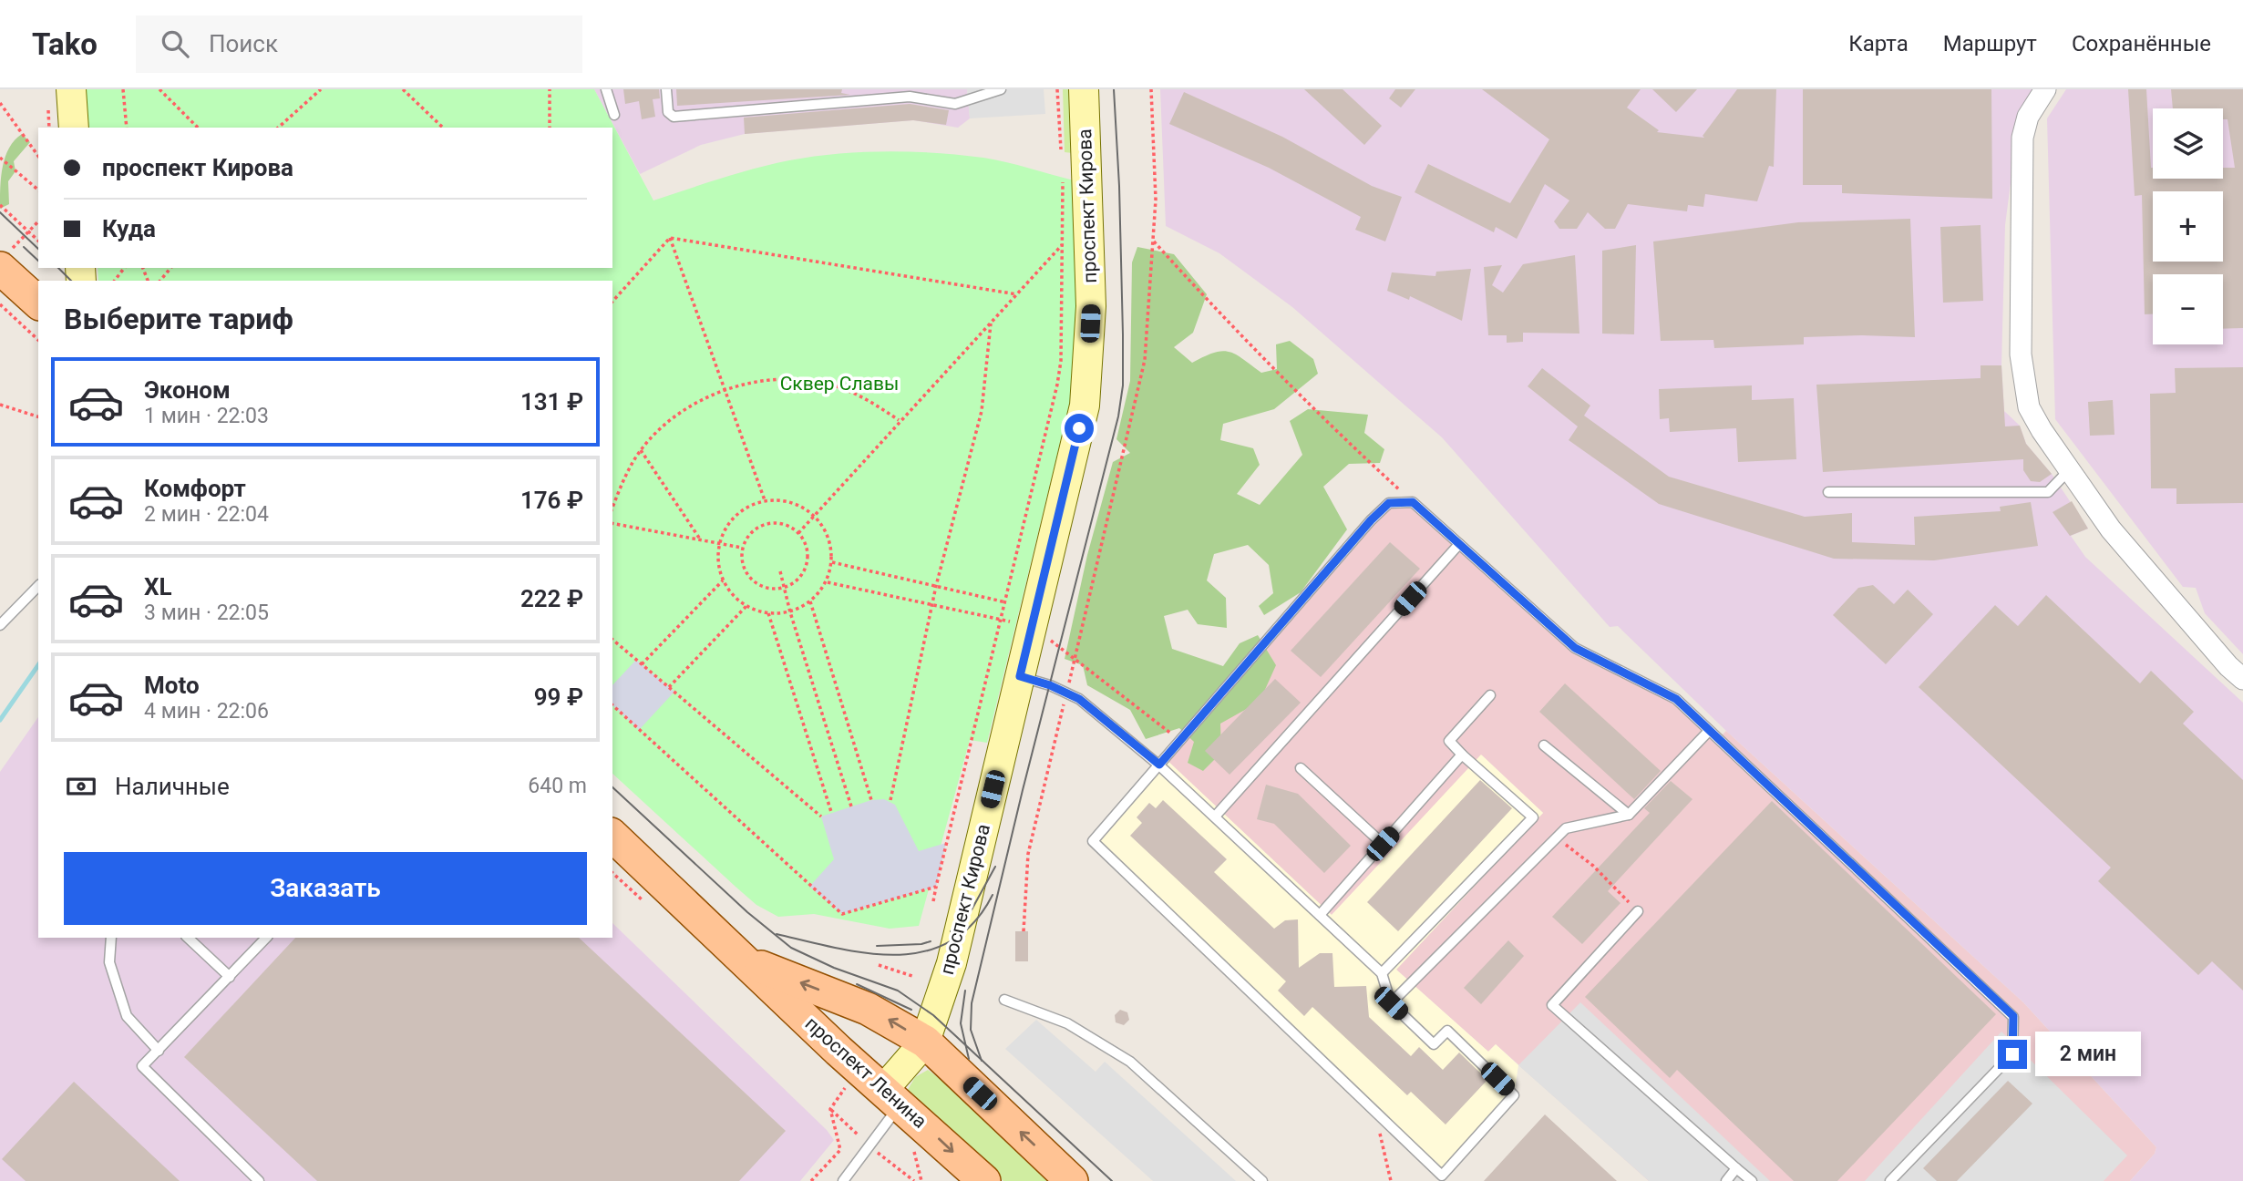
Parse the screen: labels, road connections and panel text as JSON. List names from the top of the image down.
{
  "streets": {
    "main road": ["проспект Ленина"],
    "street": ["проспект Кирова"]
  },
  "crossings": [
    ["проспект Кирова", "проспект Ленина"]
  ],
  "parks": ["Сквер Славы"],
  "page": {
    "header": "Tako",
    "search": "Поиск",
    "nav": ["Карта", "Маршрут", "Сохранённые"],
    "map_buttons": ["+", "−"],
    "banner": ["проспект Кирова", "Куда"],
    "heading": "Выберите тариф",
    "list": [
      {
        "name": "Эконом",
        "note": "1 мин · 22:03",
        "value": "131 ₽"
      },
      {
        "name": "Комфорт",
        "note": "2 мин · 22:04",
        "value": "176 ₽"
      },
      {
        "name": "XL",
        "note": "3 мин · 22:05",
        "value": "222 ₽"
      },
      {
        "name": "Moto",
        "note": "4 мин · 22:06",
        "value": "99 ₽"
      }
    ],
    "pay": ["Наличные", "640 m"],
    "buttons": "Заказать",
    "bubble": "2 мин"
  }
}
